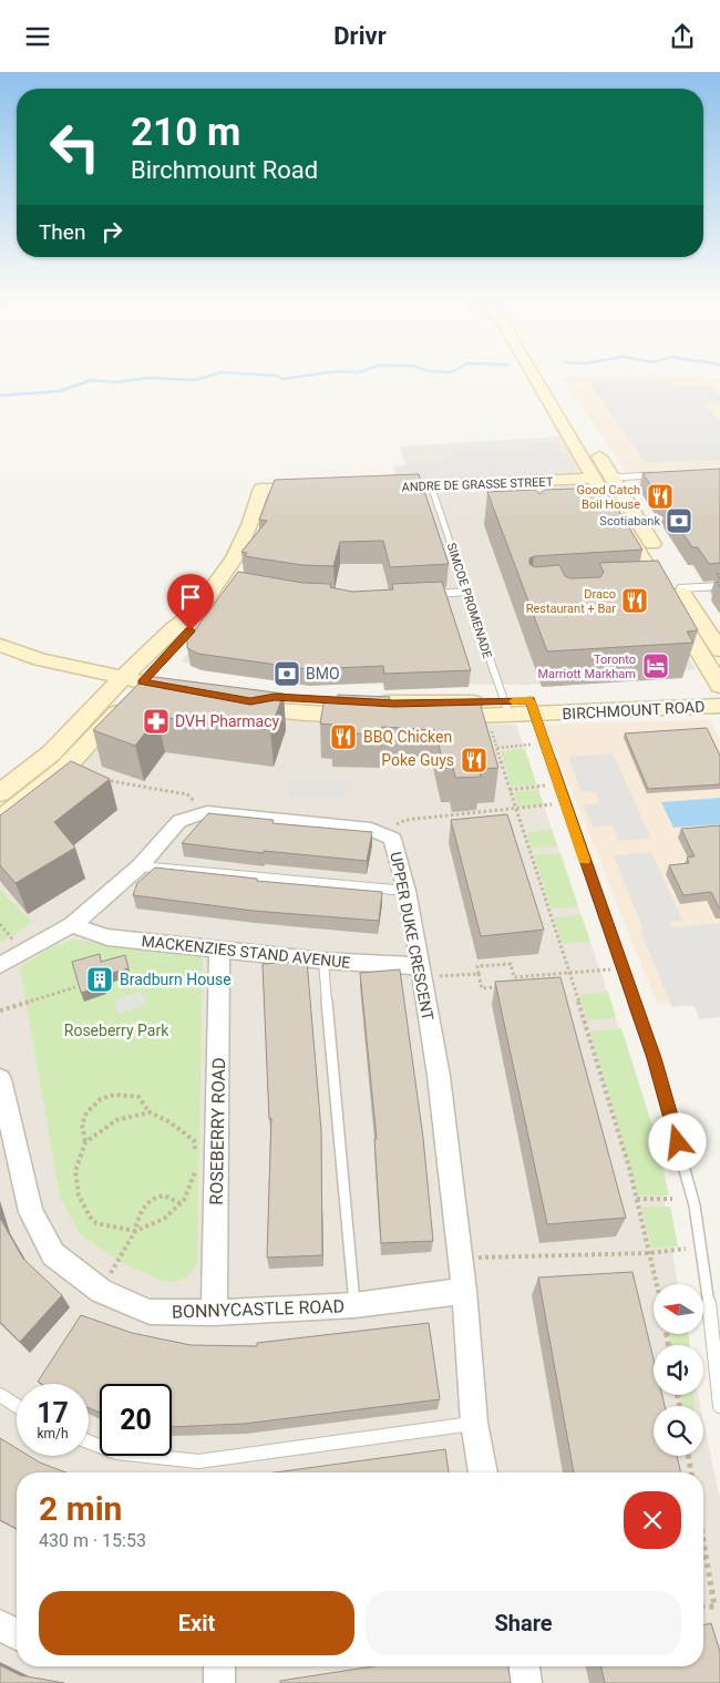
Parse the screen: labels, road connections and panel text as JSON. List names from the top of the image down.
{
  "streets": {
    "main road": ["ANDRE DE GRASSE STREET", "BIRCHMOUNT ROAD"],
    "street": [
      "UPPER DUKE CRESCENT",
      "MACKENZIES STAND AVENUE",
      "ROSEBERRY ROAD",
      "BONNYCASTLE ROAD"
    ],
    "lane": ["SIMCOE PROMENADE"]
  },
  "crossings": [
    ["ANDRE DE GRASSE STREET", "SIMCOE PROMENADE"],
    ["SIMCOE PROMENADE", "BIRCHMOUNT ROAD"],
    ["UPPER DUKE CRESCENT", "MACKENZIES STAND AVENUE"],
    ["UPPER DUKE CRESCENT", "BONNYCASTLE ROAD"],
    ["MACKENZIES STAND AVENUE", "ROSEBERRY ROAD"],
    ["ROSEBERRY ROAD", "BONNYCASTLE ROAD"]
  ],
  "parks": ["Roseberry Park"],
  "places": {
    "restaurant": [
      "Good Catch Boil House",
      "Draco Restaurant + Bar",
      "BBQ Chicken",
      "Poke Guys"
    ],
    "bank": ["Scotiabank", "BMO"],
    "hotel": ["Toronto Marriott Markham"],
    "pharmacy": ["DVH Pharmacy"],
    "building": ["Bradburn House"]
  },
  "north": "left",
  "page": {
    "header": "Drivr",
    "turn": ["210 m", "Birchmount Road"],
    "then": "Then",
    "speed": "17 km/h",
    "limit": "20",
    "heading": ["2 min", "430 m · 15:53"],
    "buttons": ["Exit", "Share"]
  }
}
